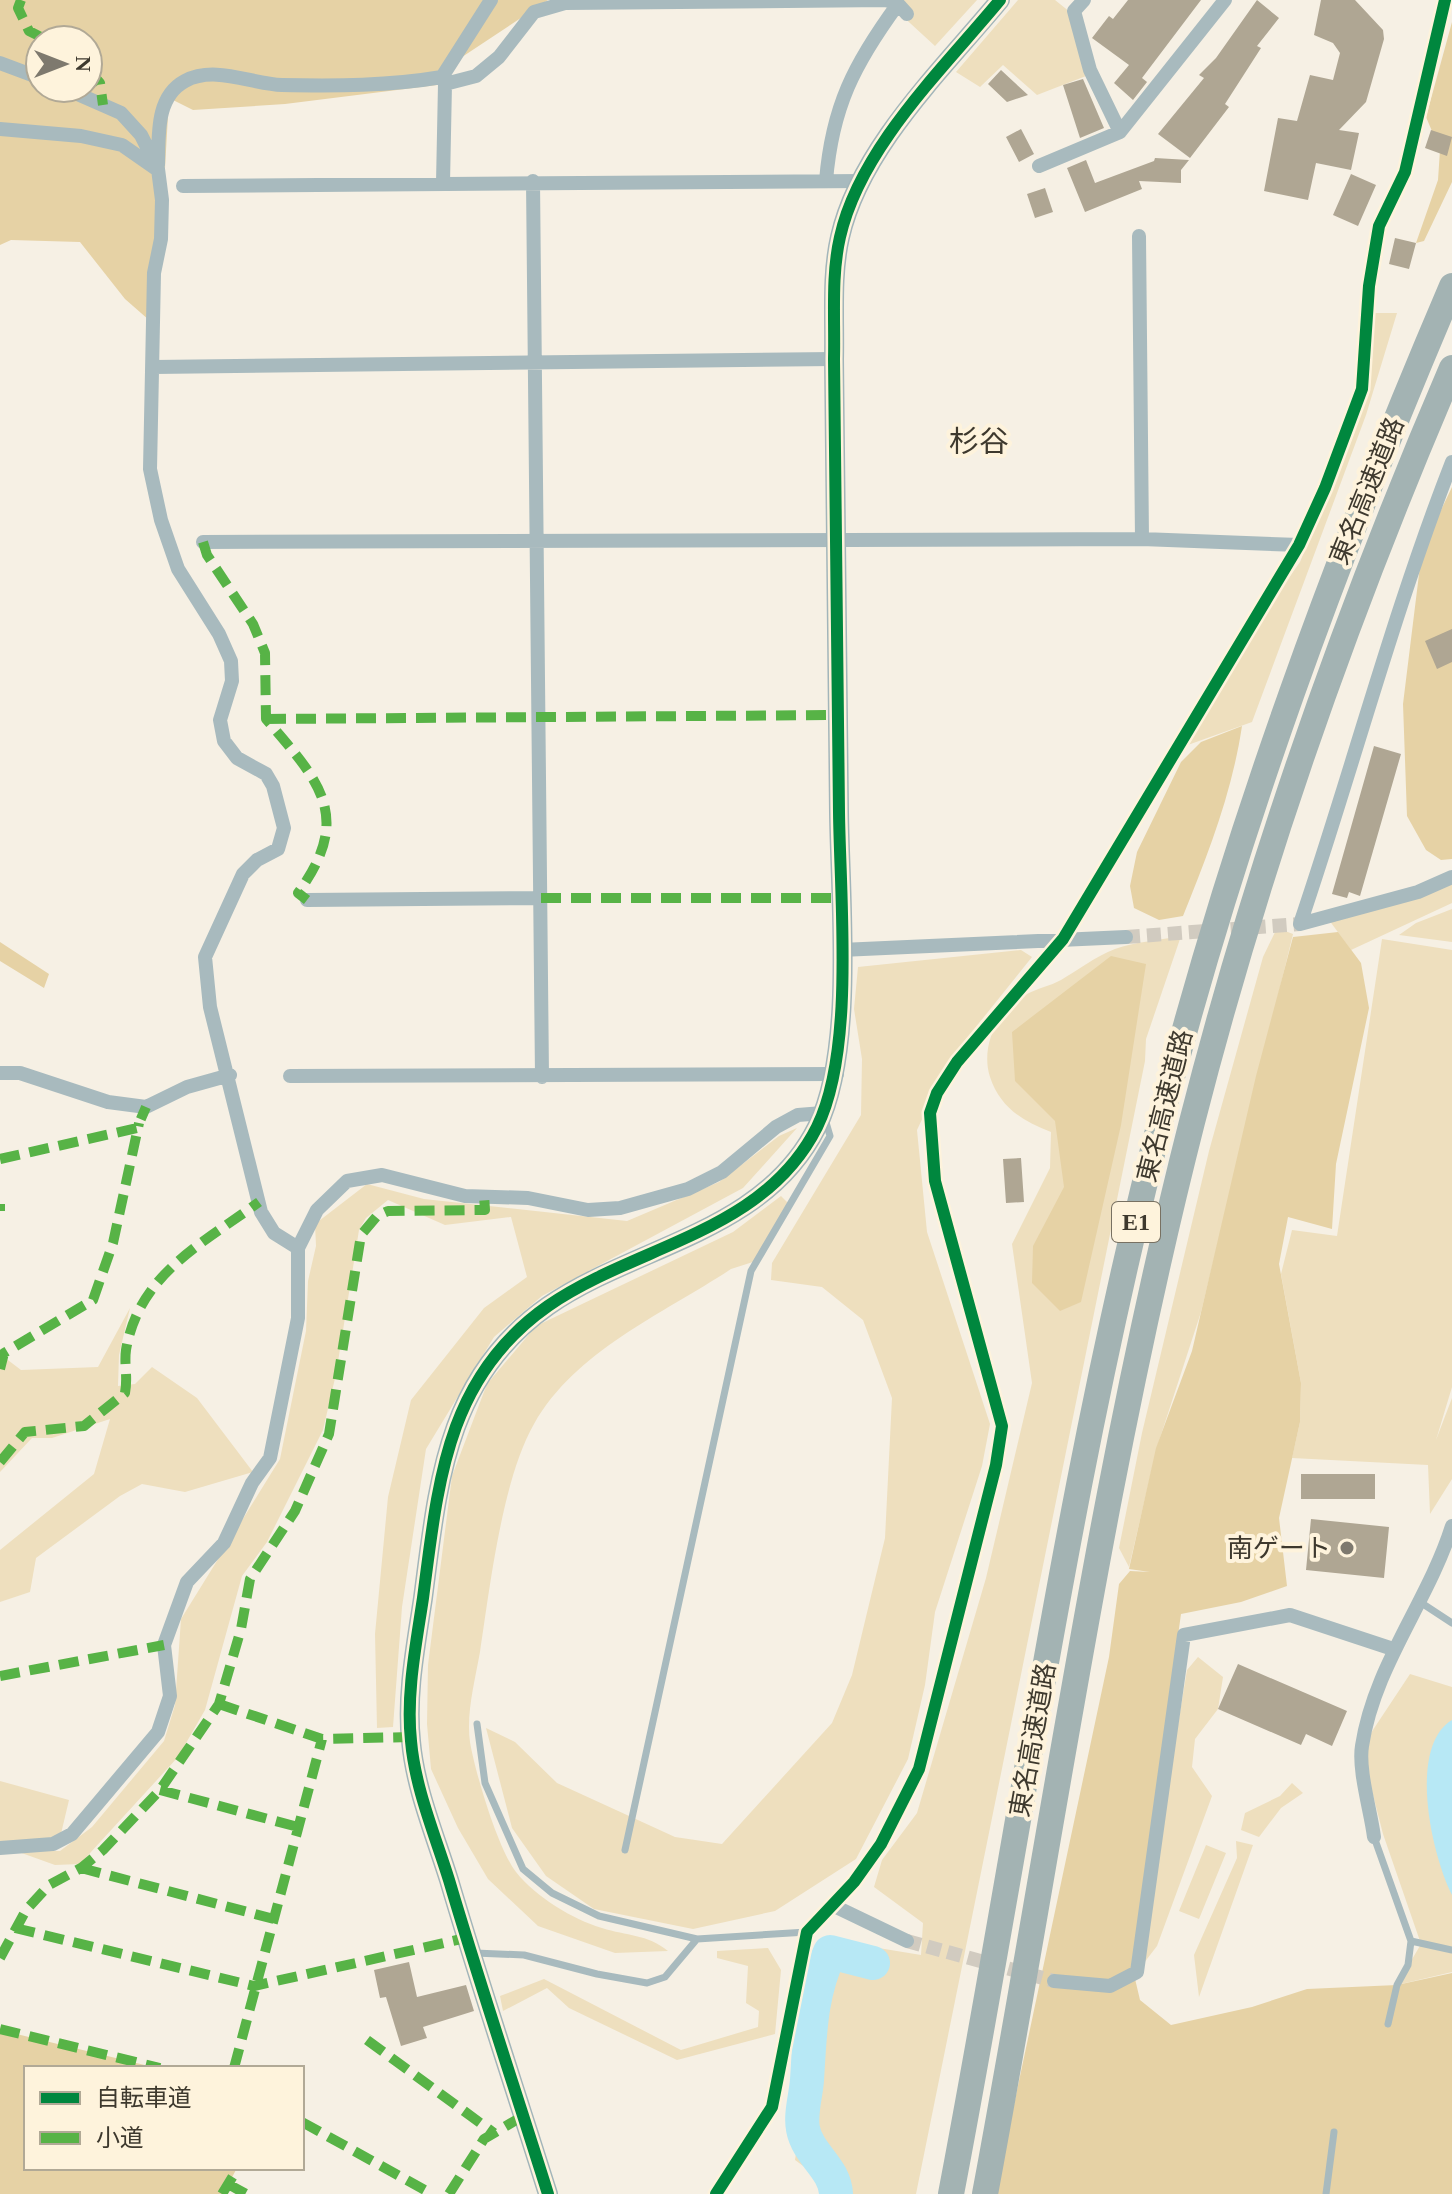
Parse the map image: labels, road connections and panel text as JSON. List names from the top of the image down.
{
  "streets": {
    "highway": ["東名高速道路", "E1"]
  },
  "districts": ["杉谷"],
  "places": ["南ゲート"],
  "legend": ["自転車道", "小道"],
  "north": "right"
}
